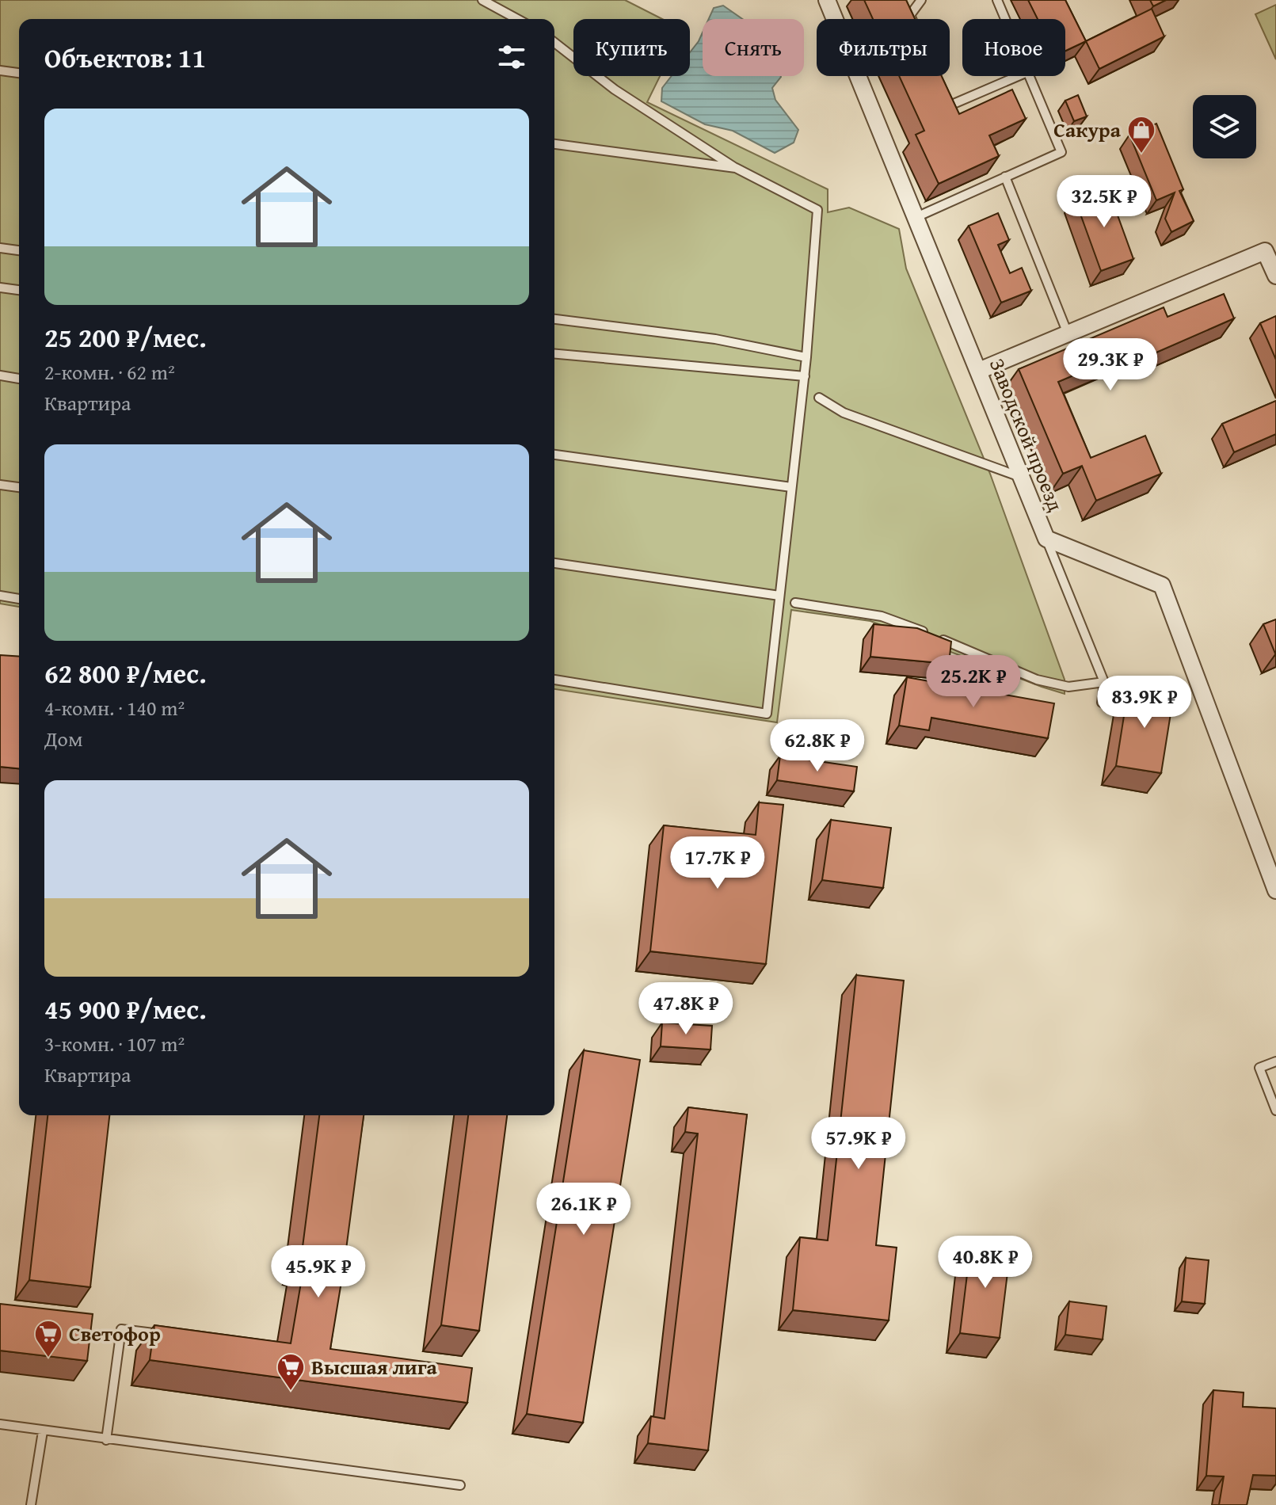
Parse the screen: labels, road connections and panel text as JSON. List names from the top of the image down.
{
  "streets": {
    "street": ["Заводской проезд"]
  },
  "places": {
    "shop": ["Сакура"],
    "supermarket": ["Светофор", "Высшая лига"]
  },
  "page": {
    "chip": [
      "Купить",
      "Снять",
      "Фильтры",
      "Новое"
    ],
    "heading": "Объектов: 11",
    "list": [
      {
        "name": "25 200 ₽/мес.",
        "note": "2-комн. · 62 m² · Квартира"
      },
      {
        "name": "62 800 ₽/мес.",
        "note": "4-комн. · 140 m² · Дом"
      },
      {
        "name": "45 900 ₽/мес.",
        "note": "3-комн. · 107 m² · Квартира"
      }
    ],
    "price": [
      "32.5K ₽",
      "29.3K ₽",
      "25.2K ₽",
      "83.9K ₽",
      "62.8K ₽",
      "17.7K ₽",
      "47.8K ₽",
      "57.9K ₽",
      "26.1K ₽",
      "40.8K ₽",
      "45.9K ₽"
    ]
  }
}
